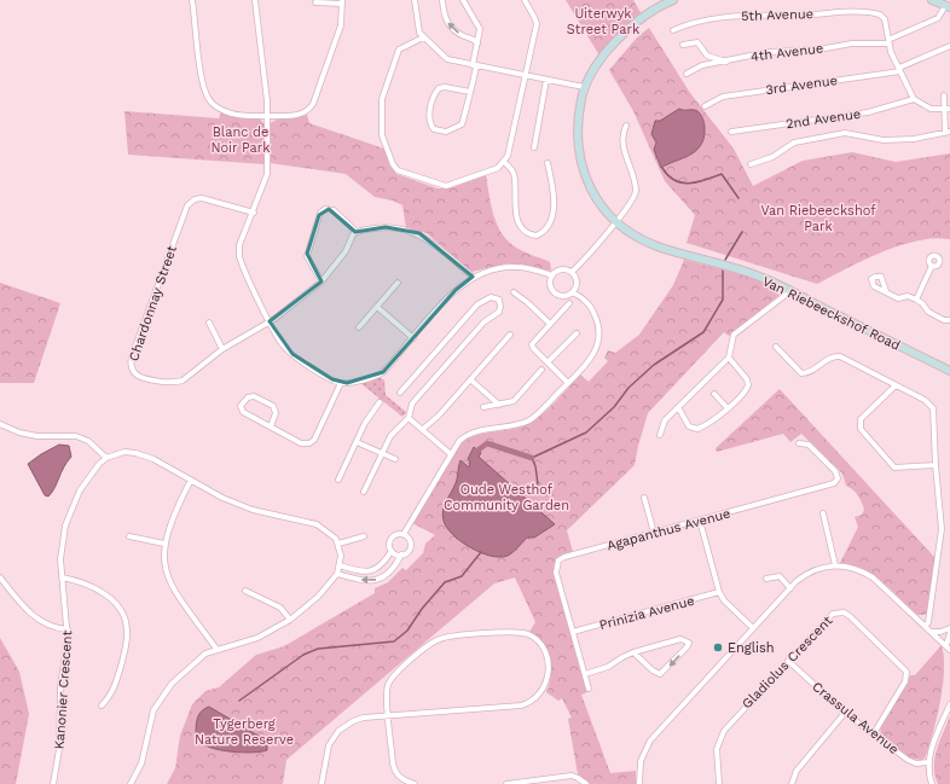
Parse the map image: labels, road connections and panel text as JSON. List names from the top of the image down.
{
  "streets": {
    "street": [
      "5th Avenue",
      "4th Avenue",
      "3rd Avenue",
      "2nd Avenue",
      "Chardonnay Street",
      "Van Riebeeckshof Road",
      "Agapanthus Avenue",
      "Prinizia Avenue",
      "Gladiolus Crescent",
      "Kanonier Crescent",
      "Crassula Avenue"
    ]
  },
  "crossings": [
    ["5th Avenue", "4th Avenue"],
    ["Agapanthus Avenue", "Prinizia Avenue"],
    ["Gladiolus Crescent", "Crassula Avenue"]
  ],
  "parks": [
    "Uiterwyk Street Park",
    "Blanc de Noir Park",
    "Van Riebeeckshof Park",
    "Oude Westhof Community Garden",
    "Tygerberg Nature Reserve"
  ],
  "places": ["English"]
}
